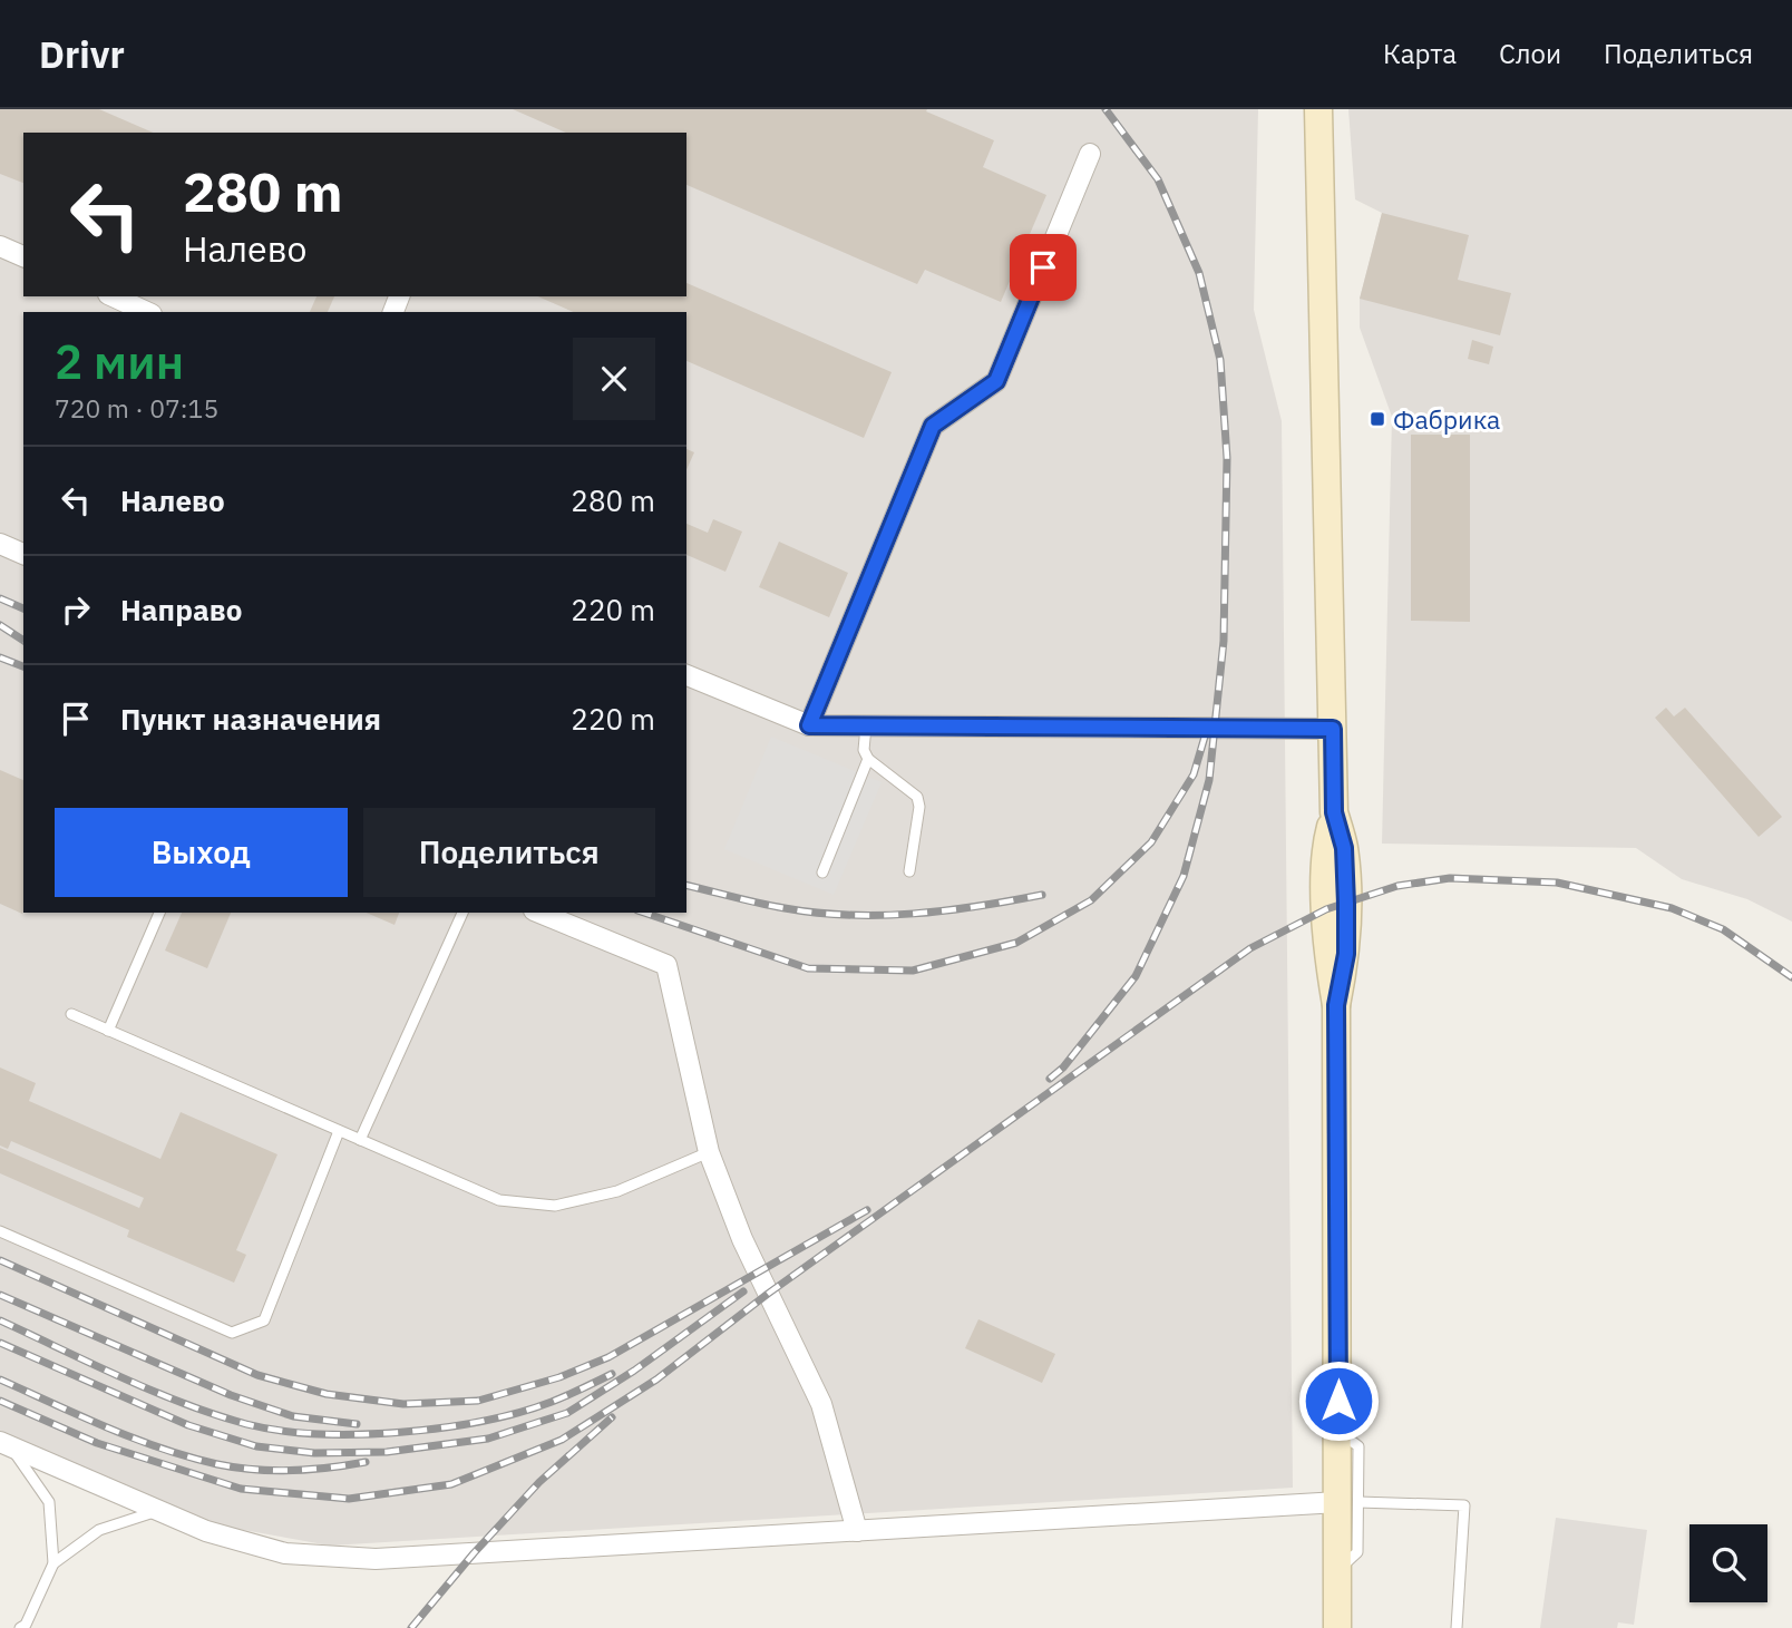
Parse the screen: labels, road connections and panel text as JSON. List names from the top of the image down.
{
  "places": {
    "transit": ["Фабрика"]
  },
  "page": {
    "header": "Drivr",
    "nav": ["Карта", "Слои", "Поделиться"],
    "turn": ["280 m", "Налево"],
    "heading": ["2 мин", "720 m · 07:15"],
    "list": [
      {
        "name": "Налево",
        "value": "280 m"
      },
      {
        "name": "Направо",
        "value": "220 m"
      },
      {
        "name": "Пункт назначения",
        "value": "220 m"
      }
    ],
    "buttons": ["Выход", "Поделиться"]
  }
}
